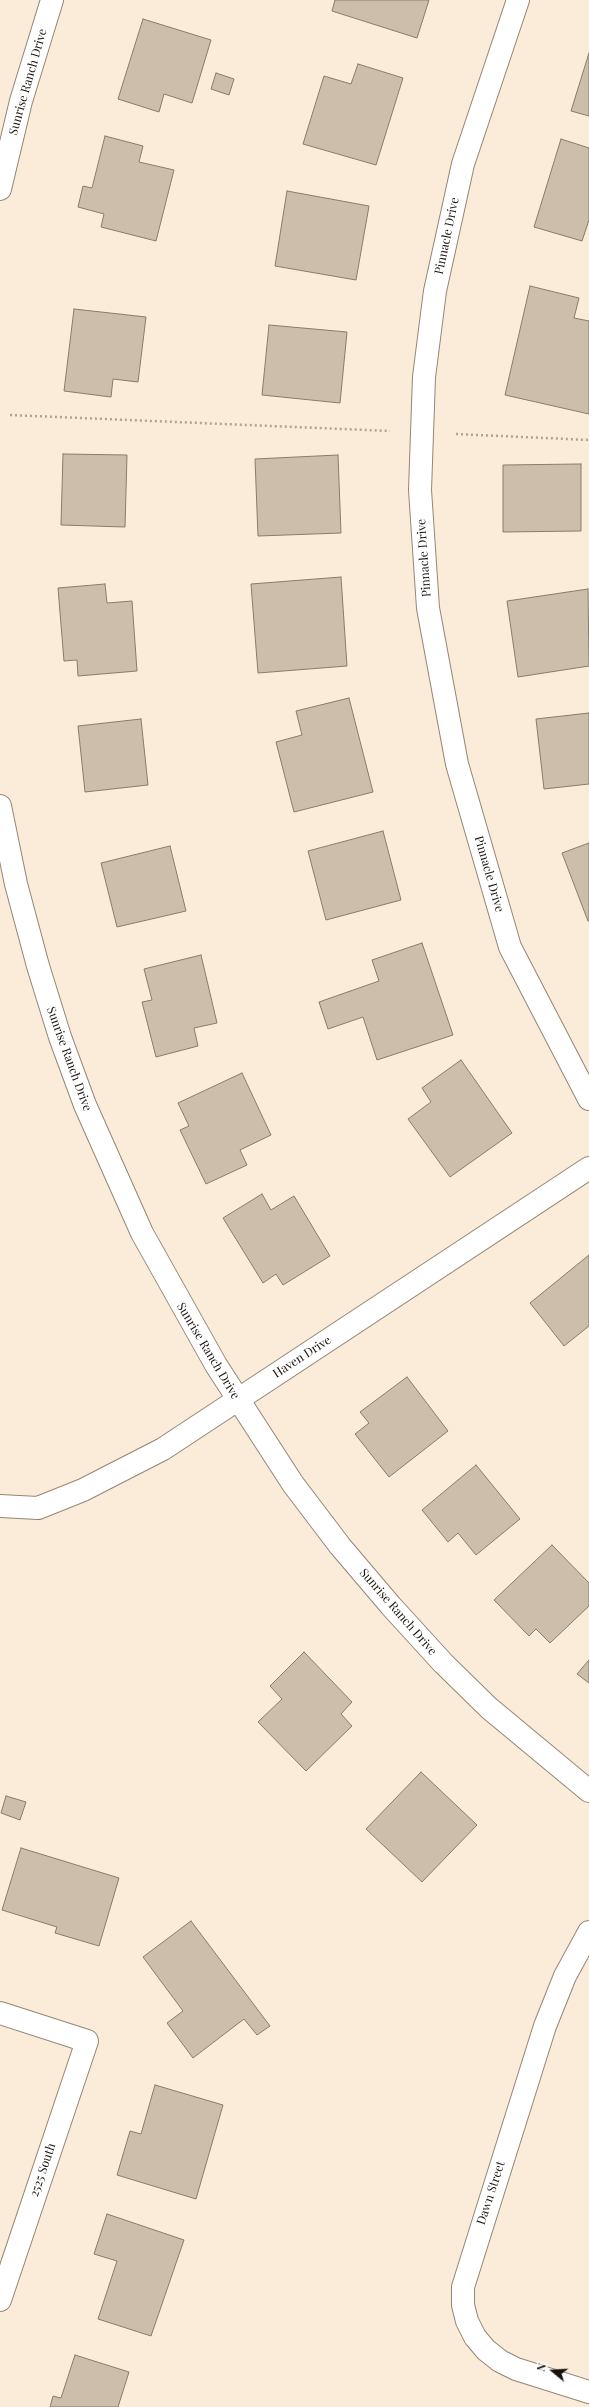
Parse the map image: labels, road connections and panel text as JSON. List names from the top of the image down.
{
  "streets": {
    "street": [
      "Sunrise Ranch Drive",
      "Pinnacle Drive",
      "Haven Drive",
      "2525 South",
      "Dawn Street"
    ]
  },
  "crossings": [
    ["Sunrise Ranch Drive", "Haven Drive"]
  ],
  "north": "left"
}
